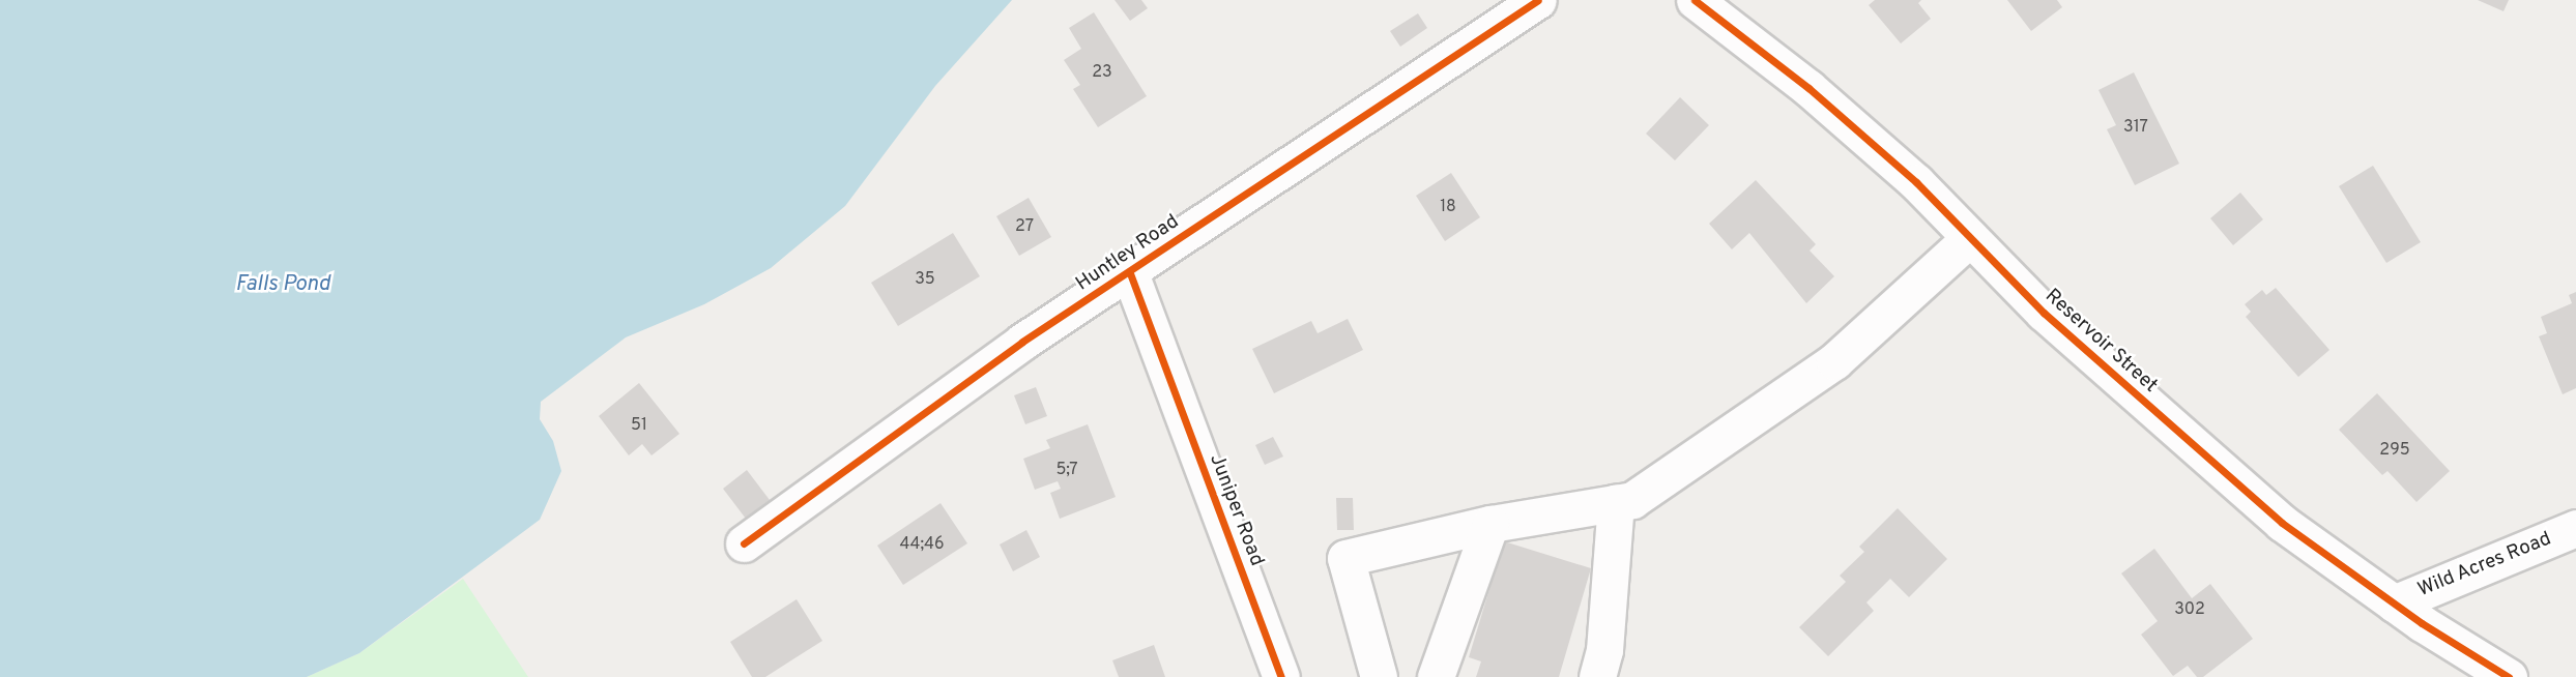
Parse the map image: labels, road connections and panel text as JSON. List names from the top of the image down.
{
  "streets": {
    "street": [
      "Huntley Road",
      "Reservoir Street",
      "Juniper Road",
      "Wild Acres Road"
    ]
  },
  "crossings": [
    ["Huntley Road", "Juniper Road"],
    ["Reservoir Street", "Wild Acres Road"]
  ],
  "water": ["Falls Pond"],
  "house_numbers": [
    "23",
    "317",
    "18",
    "27",
    "35",
    "51",
    "295",
    "5;7",
    "44;46",
    "302"
  ]
}
